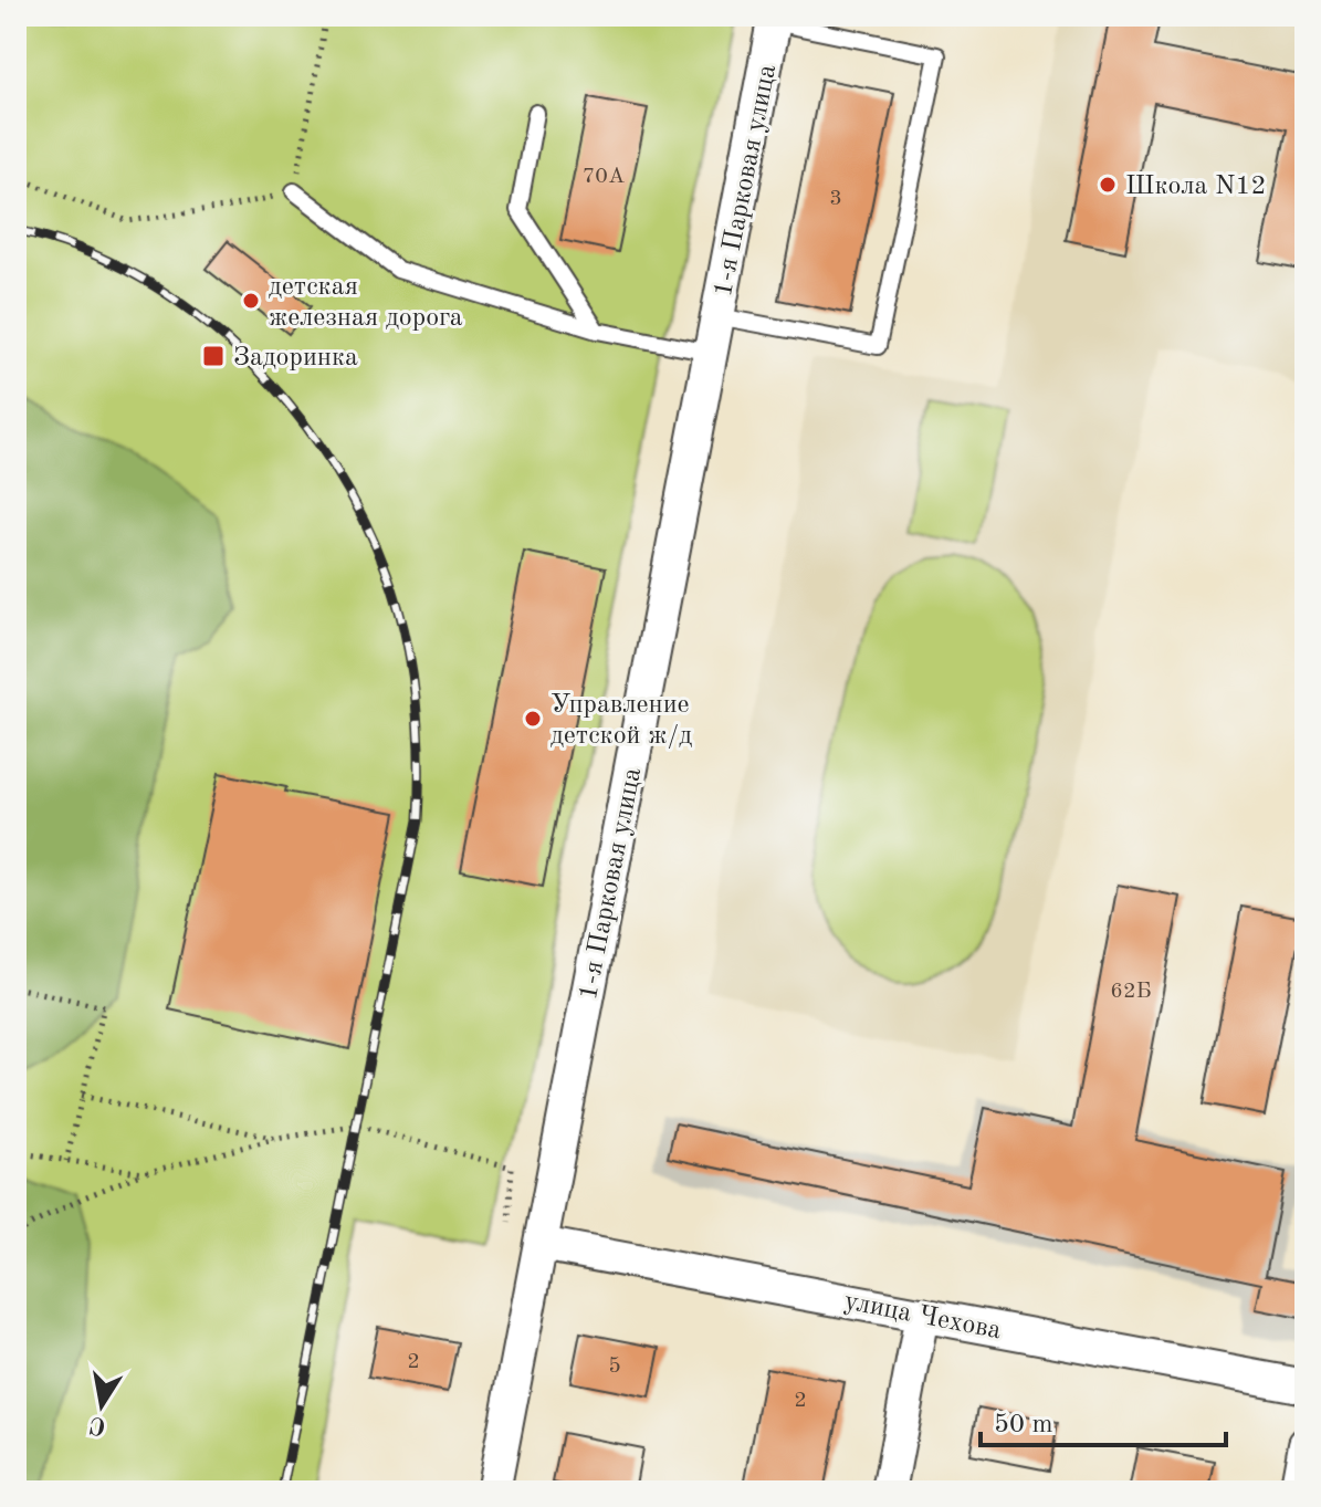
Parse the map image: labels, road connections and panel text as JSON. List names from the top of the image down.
{
  "streets": {
    "street": ["1-я Парковая улица", "улица Чехова"]
  },
  "crossings": [
    ["1-я Парковая улица", "улица Чехова"]
  ],
  "places": {
    "other": ["Школа N12", "детская железная дорога", "Управление детской ж/д"],
    "transit": ["Задоринка"]
  },
  "house_numbers": [
    "70А",
    "3",
    "62Б",
    "2",
    "5",
    "2"
  ],
  "scale_bar": "50 m",
  "north": "bottom"
}
